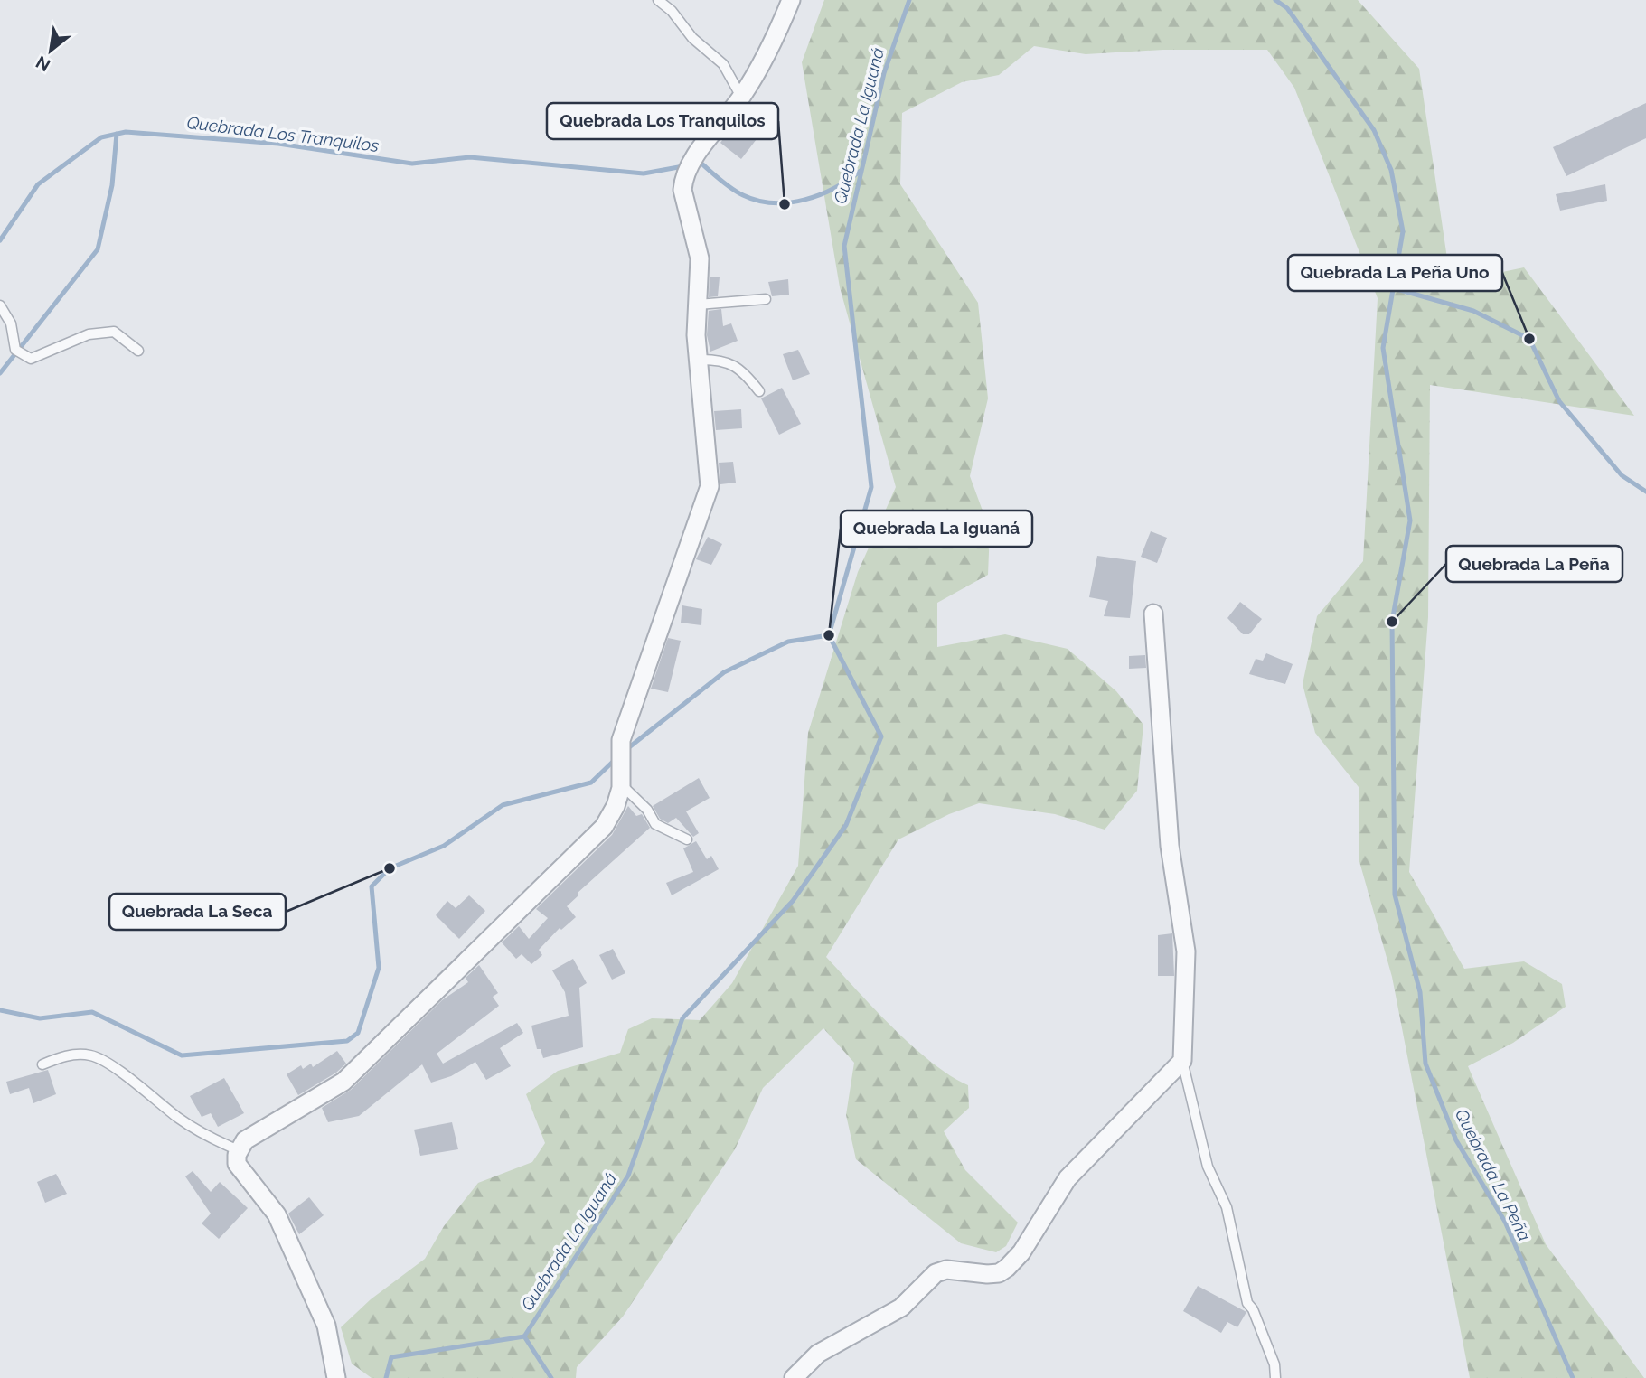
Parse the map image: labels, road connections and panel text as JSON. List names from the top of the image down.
{
  "water": ["Quebrada La Iguaná", "Quebrada Los Tranquilos", "Quebrada La Peña"],
  "places": [
    "Quebrada Los Tranquilos",
    "Quebrada La Peña Uno",
    "Quebrada La Peña",
    "Quebrada La Iguaná",
    "Quebrada La Seca"
  ],
  "north": "bottom left"
}
